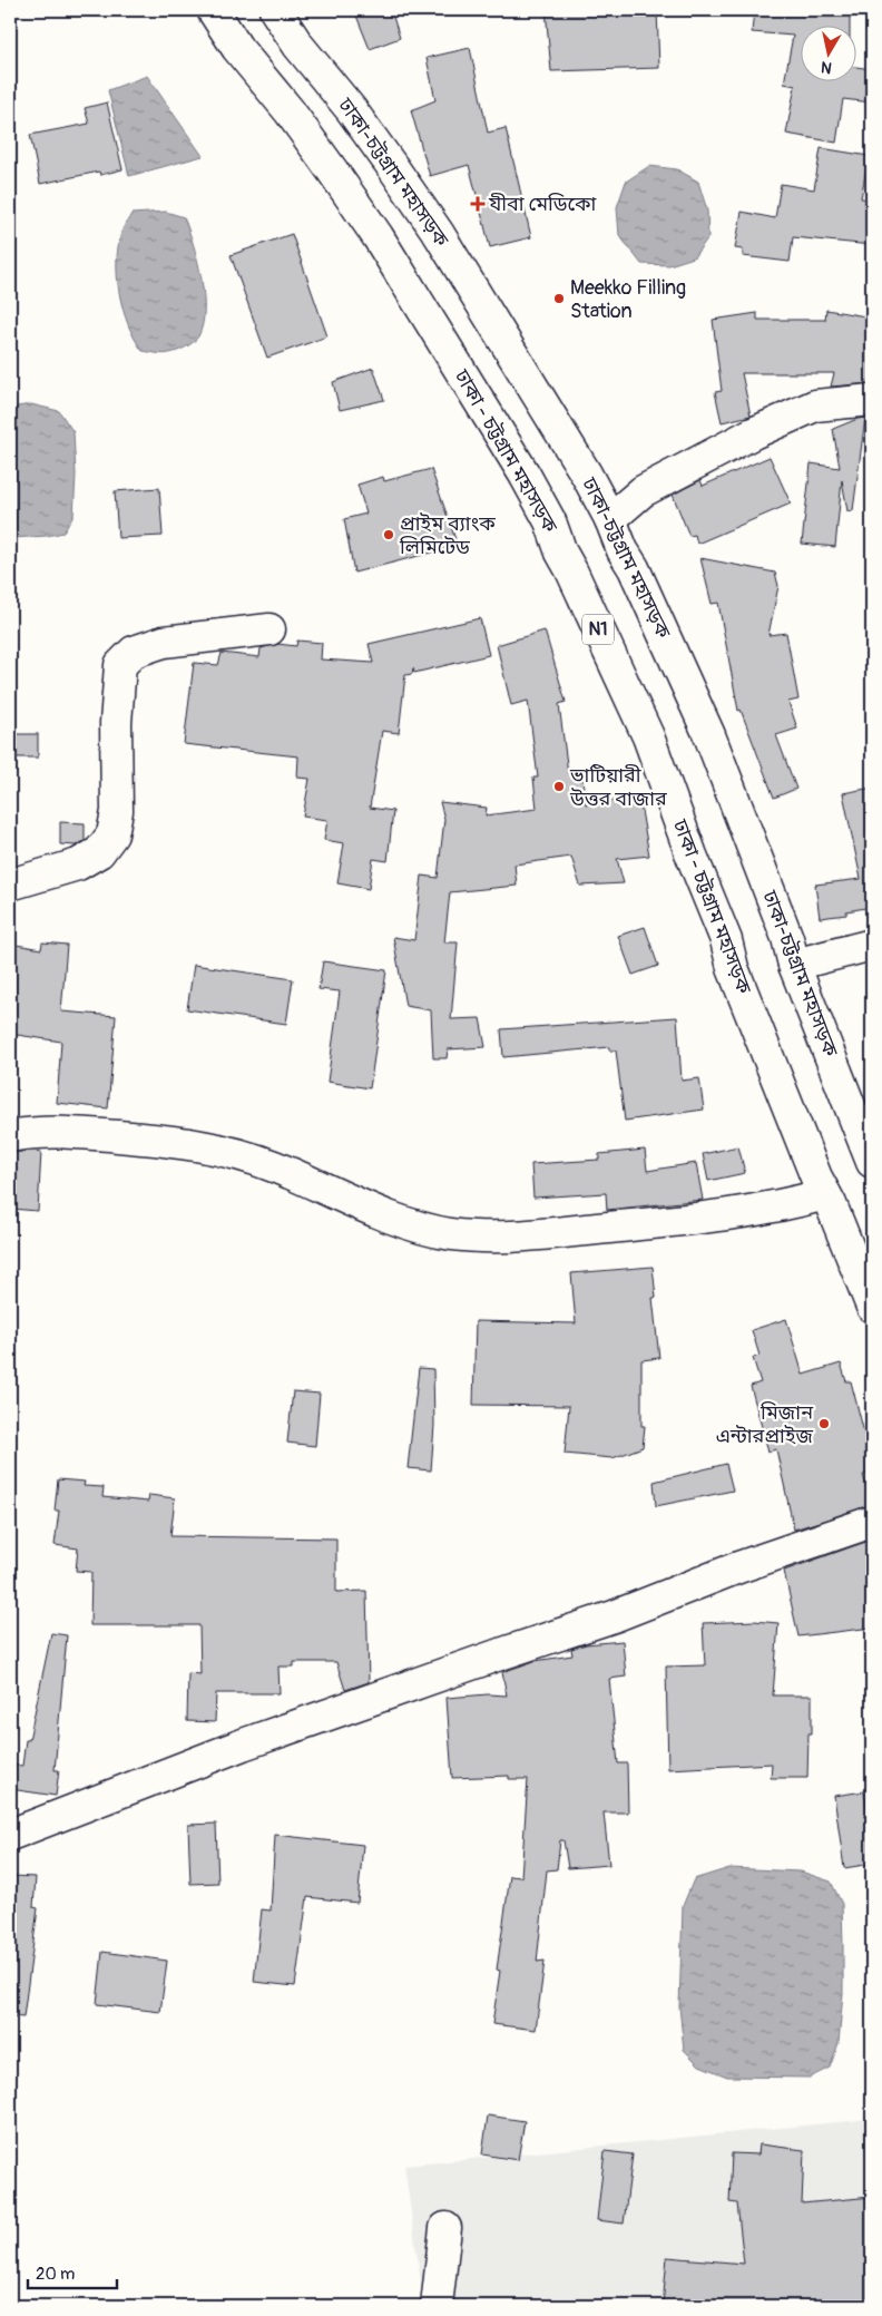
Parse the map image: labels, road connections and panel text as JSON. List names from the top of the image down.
{
  "streets": {
    "main road": ["ঢাকা-চট্টগ্রাম মহাসড়ক", "ঢাকা - চট্টগ্রাম মহাসড়ক", "N1"]
  },
  "places": {
    "health": ["যীবা মেডিকো"],
    "other": [
      "Meekko Filling Station",
      "প্রাইম ব্যাংক লিমিটেড",
      "ভাটিয়ারী উত্তর বাজার",
      "মিজান এন্টারপ্রাইজ"
    ]
  },
  "scale_bar": "20 m",
  "north": "bottom"
}
